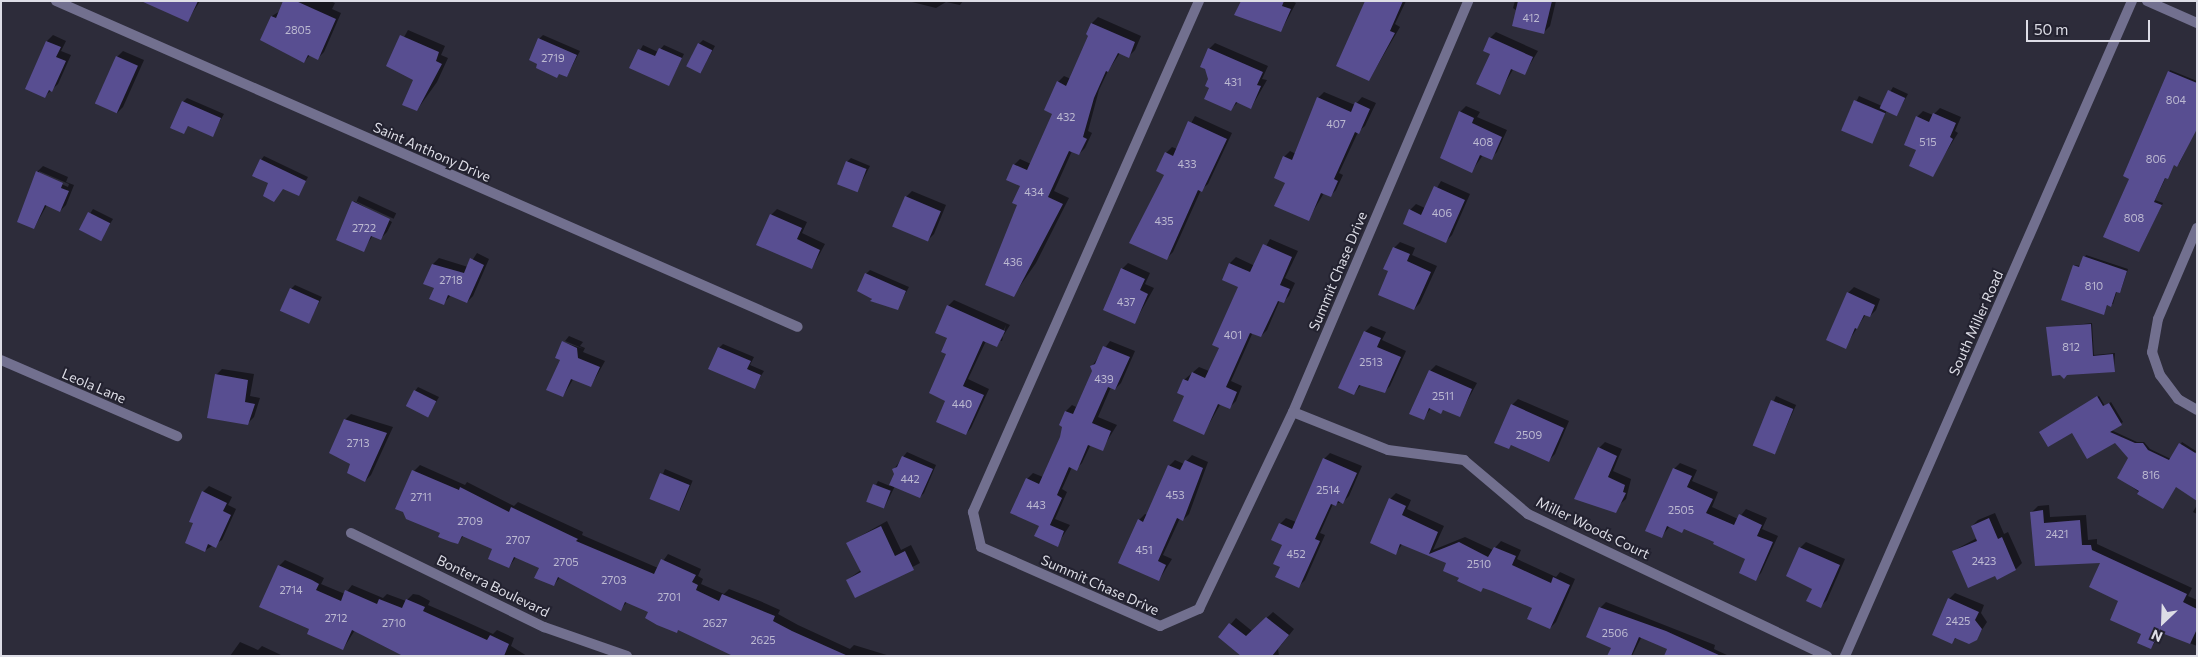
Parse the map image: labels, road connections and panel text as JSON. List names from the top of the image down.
{
  "streets": {
    "street": [
      "Saint Anthony Drive",
      "Summit Chase Drive",
      "South Miller Road",
      "Leola Lane",
      "Miller Woods Court",
      "Bonterra Boulevard"
    ]
  },
  "crossings": [
    ["Summit Chase Drive", "Miller Woods Court"]
  ],
  "house_numbers": [
    "412",
    "2805",
    "2719",
    "431",
    "804",
    "432",
    "407",
    "408",
    "515",
    "806",
    "433",
    "434",
    "406",
    "808",
    "435",
    "2722",
    "436",
    "2718",
    "810",
    "437",
    "401",
    "812",
    "2513",
    "439",
    "2511",
    "440",
    "2509",
    "2713",
    "816",
    "442",
    "2514",
    "453",
    "2711",
    "443",
    "2505",
    "2709",
    "2421",
    "2707",
    "451",
    "452",
    "2423",
    "2705",
    "2510",
    "2703",
    "2714",
    "2701",
    "2712",
    "2425",
    "2710",
    "2627",
    "2506",
    "2625"
  ],
  "scale_bar": "50 m",
  "north": "bottom left"
}
